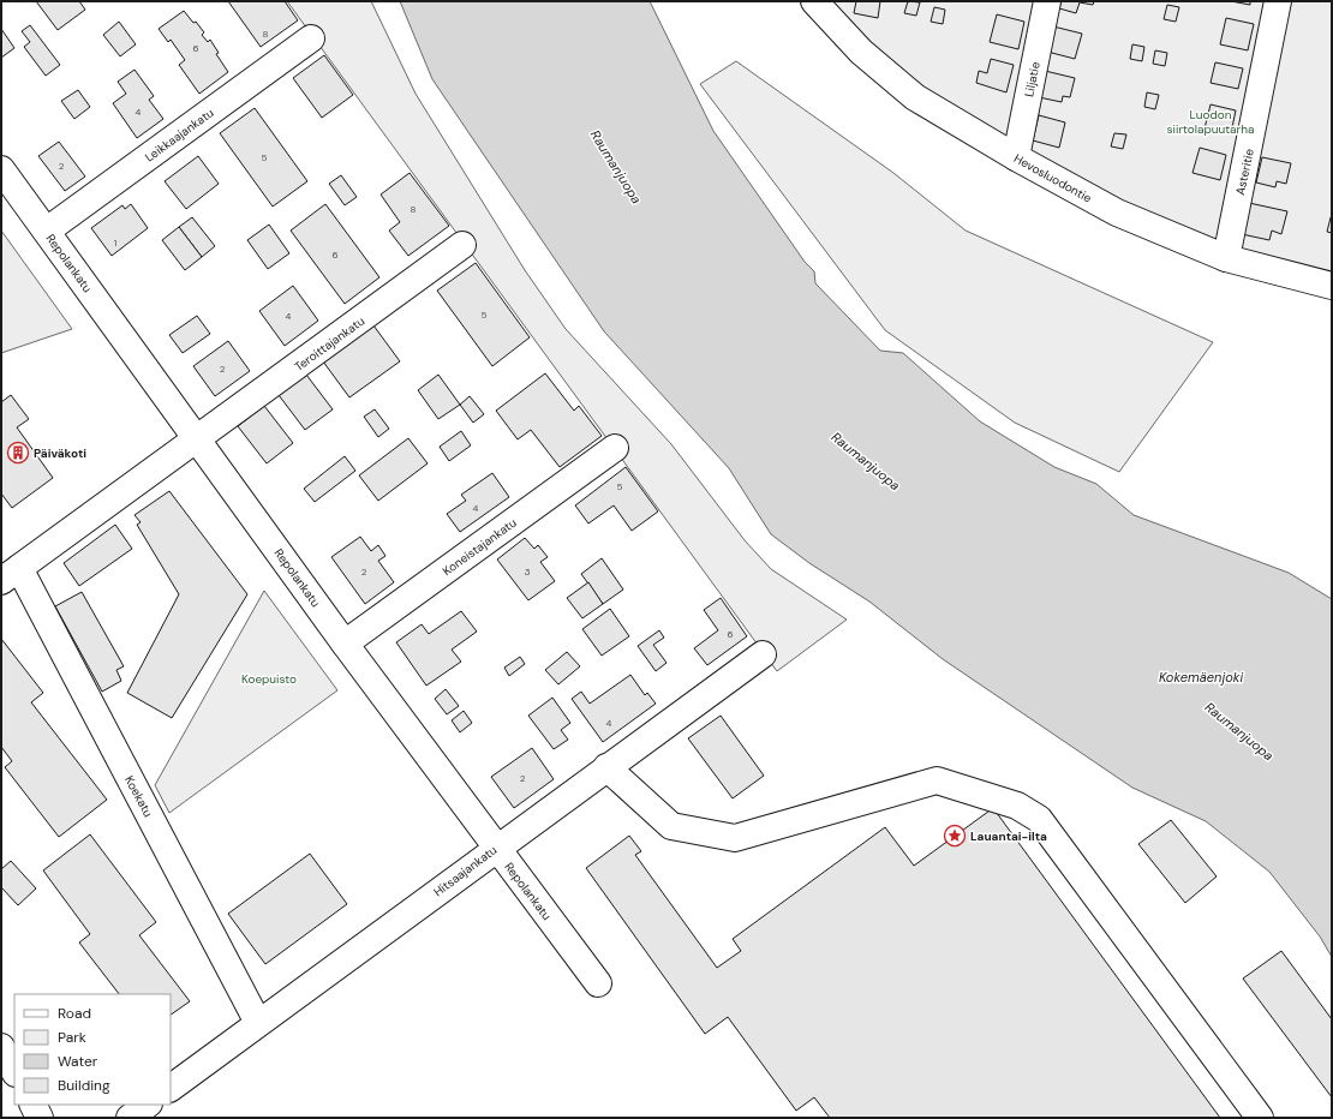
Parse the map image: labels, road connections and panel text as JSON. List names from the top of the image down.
{
  "streets": {
    "street": [
      "Liljatie",
      "Leikkaajankatu",
      "Asteritie",
      "Hevosluodontie",
      "Repolankatu",
      "Teroittajankatu",
      "Koneistajankatu",
      "Koekatu",
      "Hitsaajankatu"
    ]
  },
  "crossings": [
    ["Liljatie", "Hevosluodontie"],
    ["Leikkaajankatu", "Repolankatu"],
    ["Asteritie", "Hevosluodontie"],
    ["Repolankatu", "Teroittajankatu"],
    ["Repolankatu", "Koneistajankatu"],
    ["Repolankatu", "Koekatu"],
    ["Repolankatu", "Hitsaajankatu"],
    ["Teroittajankatu", "Koekatu"],
    ["Koekatu", "Hitsaajankatu"]
  ],
  "water": ["Raumanjuopa", "Kokemäenjoki"],
  "parks": ["Luodon siirtolapuutarha", "Koepuisto"],
  "places": {
    "building": ["Päiväkoti"],
    "place": ["Lauantai-ilta"]
  },
  "house_numbers": [
    "8",
    "6",
    "4",
    "5",
    "2",
    "8",
    "1",
    "6",
    "5",
    "4",
    "2",
    "5",
    "4",
    "2",
    "3",
    "6",
    "4",
    "2"
  ],
  "legend": [
    "Road",
    "Park",
    "Water",
    "Building"
  ]
}
